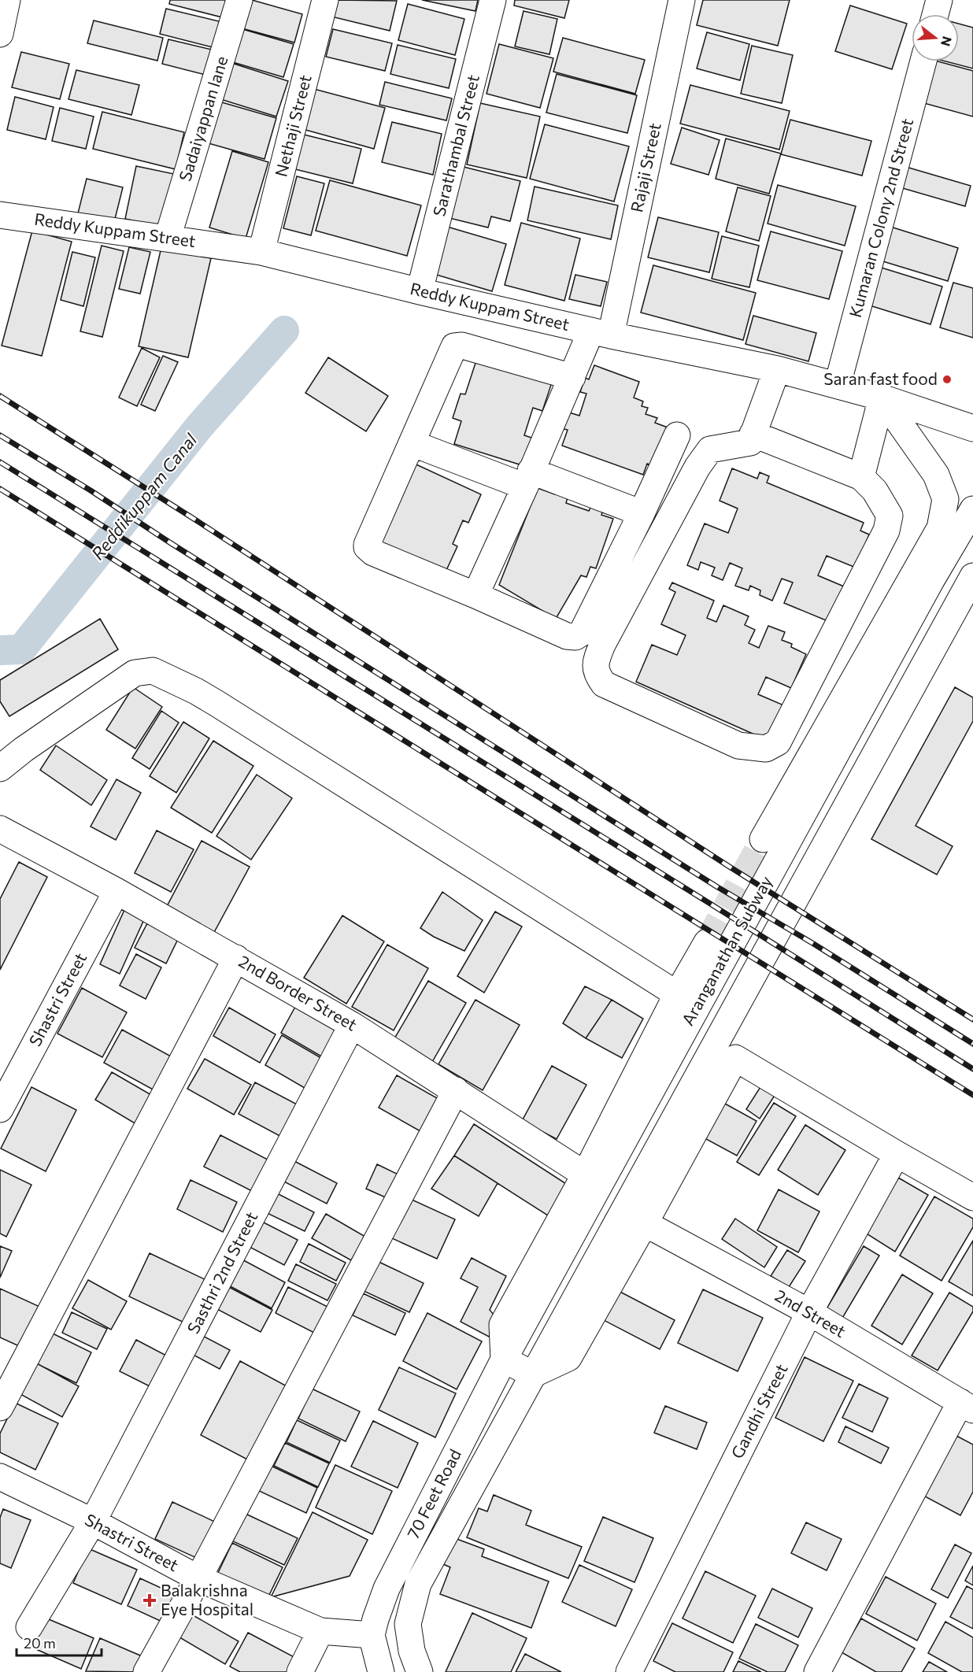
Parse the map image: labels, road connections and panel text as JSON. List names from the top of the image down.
{
  "streets": {
    "street": [
      "Sadaiyappan lane",
      "Nethaji Street",
      "Sarathambal Street",
      "Rajaji Street",
      "Kumaran Colony 2nd Street",
      "Reddy Kuppam Street",
      "Aranganathan Subway",
      "2nd Border Street",
      "Shastri Street",
      "Sasthri 2nd Street",
      "2nd Street",
      "Gandhi Street",
      "70 Feet Road"
    ]
  },
  "crossings": [
    ["Sadaiyappan lane", "Reddy Kuppam Street"],
    ["Nethaji Street", "Reddy Kuppam Street"],
    ["Sarathambal Street", "Reddy Kuppam Street"],
    ["Rajaji Street", "Reddy Kuppam Street"],
    ["Kumaran Colony 2nd Street", "Reddy Kuppam Street"],
    ["Aranganathan Subway", "70 Feet Road"],
    ["2nd Border Street", "Shastri Street"],
    ["2nd Border Street", "Sasthri 2nd Street"],
    ["Shastri Street", "Sasthri 2nd Street"],
    ["Shastri Street", "70 Feet Road"],
    ["2nd Street", "Gandhi Street"]
  ],
  "water": ["Reddikuppam Canal"],
  "places": {
    "other": ["Saran fast food"],
    "health": ["Balakrishna Eye Hospital"]
  },
  "scale_bar": "20 m",
  "north": "right"
}
